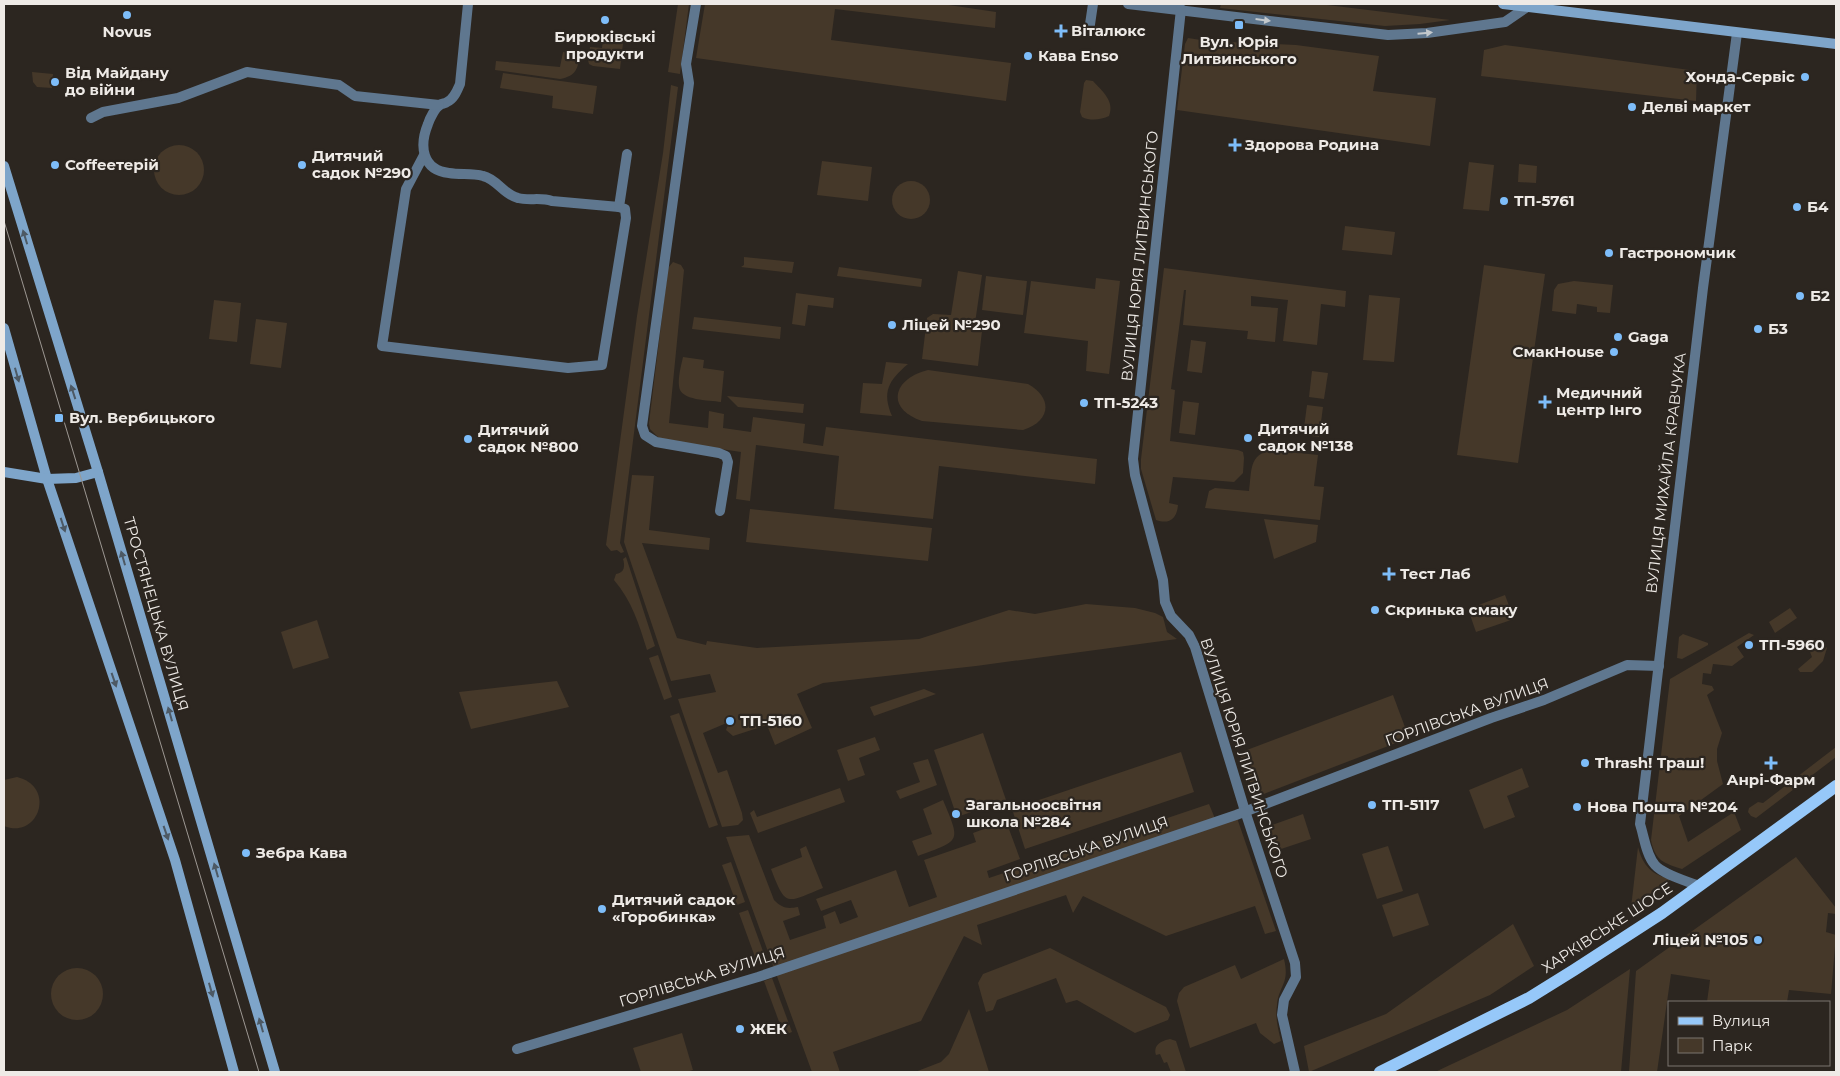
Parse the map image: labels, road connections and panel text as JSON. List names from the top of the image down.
{
  "streets": {
    "main road": ["ТРОСТЯНЕЦЬКА ВУЛИЦЯ", "ХАРКІВСЬКЕ ШОСЕ"],
    "street": ["ВУЛИЦЯ ЮРІЯ ЛИТВИНСЬКОГО", "ВУЛИЦЯ МИХАЙЛА КРАВЧУКА", "ГОРЛІВСЬКА ВУЛИЦЯ"]
  },
  "crossings": [
    ["ВУЛИЦЯ ЮРІЯ ЛИТВИНСЬКОГО", "ГОРЛІВСЬКА ВУЛИЦЯ"],
    ["ВУЛИЦЯ МИХАЙЛА КРАВЧУКА", "ГОРЛІВСЬКА ВУЛИЦЯ"],
    ["ВУЛИЦЯ МИХАЙЛА КРАВЧУКА", "ХАРКІВСЬКЕ ШОСЕ"]
  ],
  "places": {
    "other": [
      "Novus",
      "Бирюківські продукти",
      "Кава Enso",
      "Хонда-Сервіс",
      "Від Майдану до війни",
      "Делві маркет",
      "Coffeeтерій",
      "Дитячий садок №290",
      "ТП-5761",
      "Б4",
      "Гастрономчик",
      "Б2",
      "Ліцей №290",
      "Б3",
      "Gaga",
      "СмакHouse",
      "ТП-5243",
      "Дитячий садок №138",
      "Дитячий садок №800",
      "Скринька смаку",
      "ТП-5960",
      "ТП-5160",
      "Thrash! Траш!",
      "ТП-5117",
      "Нова Пошта №204",
      "Загальноосвітня школа №284",
      "Зебра Кава",
      "Дитячий садок «Горобинка»",
      "Ліцей №105",
      "ЖЕК"
    ],
    "transit": ["Вул. Юрія Литвинського", "Вул. Вербицького"],
    "health": [
      "Віталюкс",
      "Здорова Родина",
      "Медичний центр Інго",
      "Тест Лаб",
      "Анрі-Фарм"
    ]
  },
  "legend": ["Вулиця", "Парк"]
}
